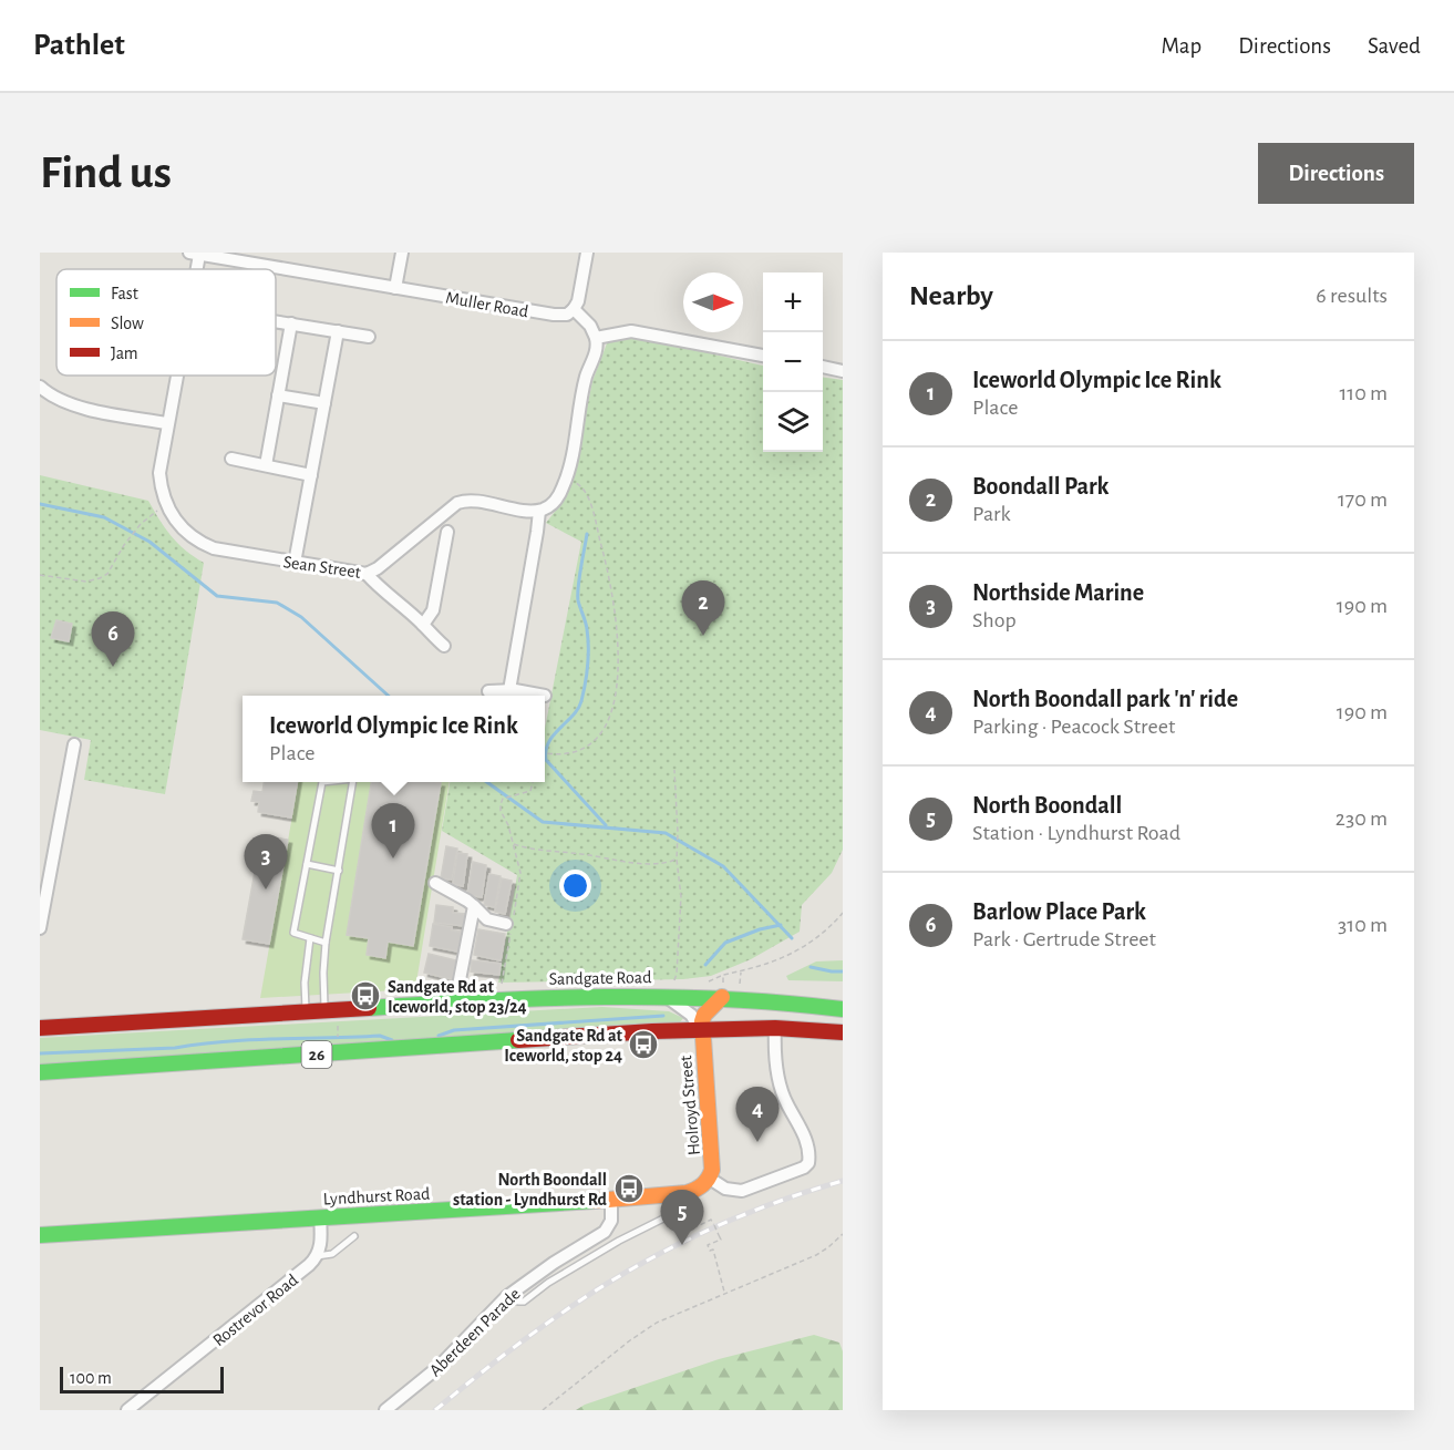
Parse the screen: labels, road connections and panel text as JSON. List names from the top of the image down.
{
  "streets": {
    "main road": [
      "Sandgate Road",
      "26",
      "Holroyd Street",
      "Lyndhurst Road"
    ],
    "street": [
      "Muller Road",
      "Sean Street",
      "Rostrevor Road",
      "Aberdeen Parade"
    ]
  },
  "crossings": [
    ["26", "Holroyd Street"],
    ["Holroyd Street", "Lyndhurst Road"],
    ["Lyndhurst Road", "Aberdeen Parade"]
  ],
  "places": {
    "bus stop": ["Sandgate Rd at Iceworld, stop 23/24", "Sandgate Rd at Iceworld, stop 24", "North Boondall station - Lyndhurst Rd"]
  },
  "legend": ["Fast", "Slow", "Jam"],
  "scale_bar": "100 m",
  "north": "right",
  "page": {
    "header": "Pathlet",
    "nav": ["Map", "Directions", "Saved"],
    "buttons": "Directions",
    "title": "Find us",
    "heading": ["Nearby", "6 results"],
    "map_buttons": ["+", "−"],
    "list": [
      {
        "mark": "1",
        "name": "Iceworld Olympic Ice Rink",
        "note": "Place",
        "value": "110 m"
      },
      {
        "mark": "2",
        "name": "Boondall Park",
        "note": "Park",
        "value": "170 m"
      },
      {
        "mark": "3",
        "name": "Northside Marine",
        "note": "Shop",
        "value": "190 m"
      },
      {
        "mark": "4",
        "name": "North Boondall park 'n' ride",
        "note": "Parking · Peacock Street",
        "value": "190 m"
      },
      {
        "mark": "5",
        "name": "North Boondall",
        "note": "Station · Lyndhurst Road",
        "value": "230 m"
      },
      {
        "mark": "6",
        "name": "Barlow Place Park",
        "note": "Park · Gertrude Street",
        "value": "310 m"
      }
    ],
    "pins": [
      "2",
      "6",
      "1",
      "3",
      "4",
      "5"
    ],
    "popup": ["Iceworld Olympic Ice Rink", "Place"],
    "scale": "100 m"
  }
}
